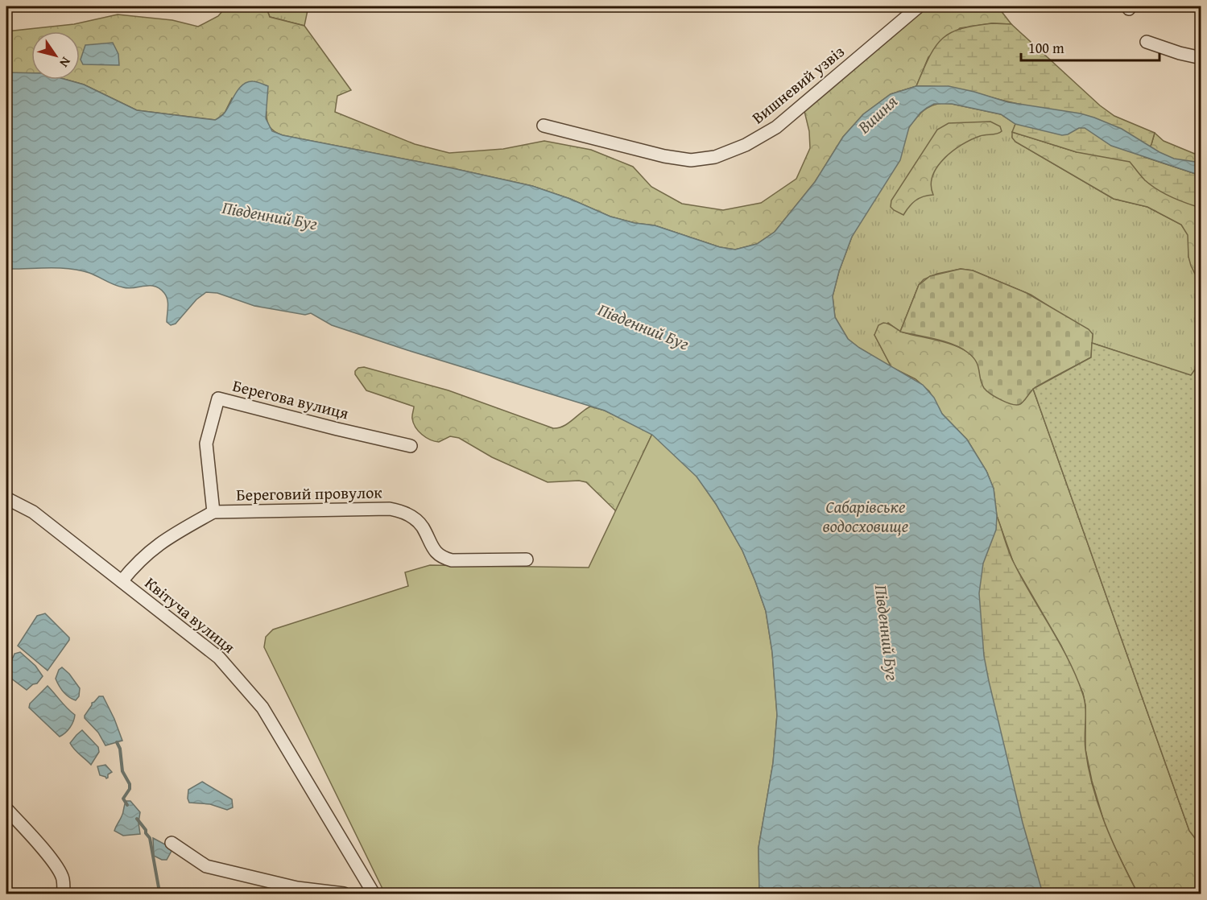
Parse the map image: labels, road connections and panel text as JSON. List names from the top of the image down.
{
  "streets": {
    "street": [
      "Вишневий узвіз",
      "Берегова вулиця",
      "Береговий провулок",
      "Квітуча вулиця"
    ]
  },
  "crossings": [
    ["Берегова вулиця", "Береговий провулок"]
  ],
  "water": ["Вишня", "Південний Буг", "Сабарівське водосховище"],
  "scale_bar": "100 m",
  "north": "bottom right"
}
